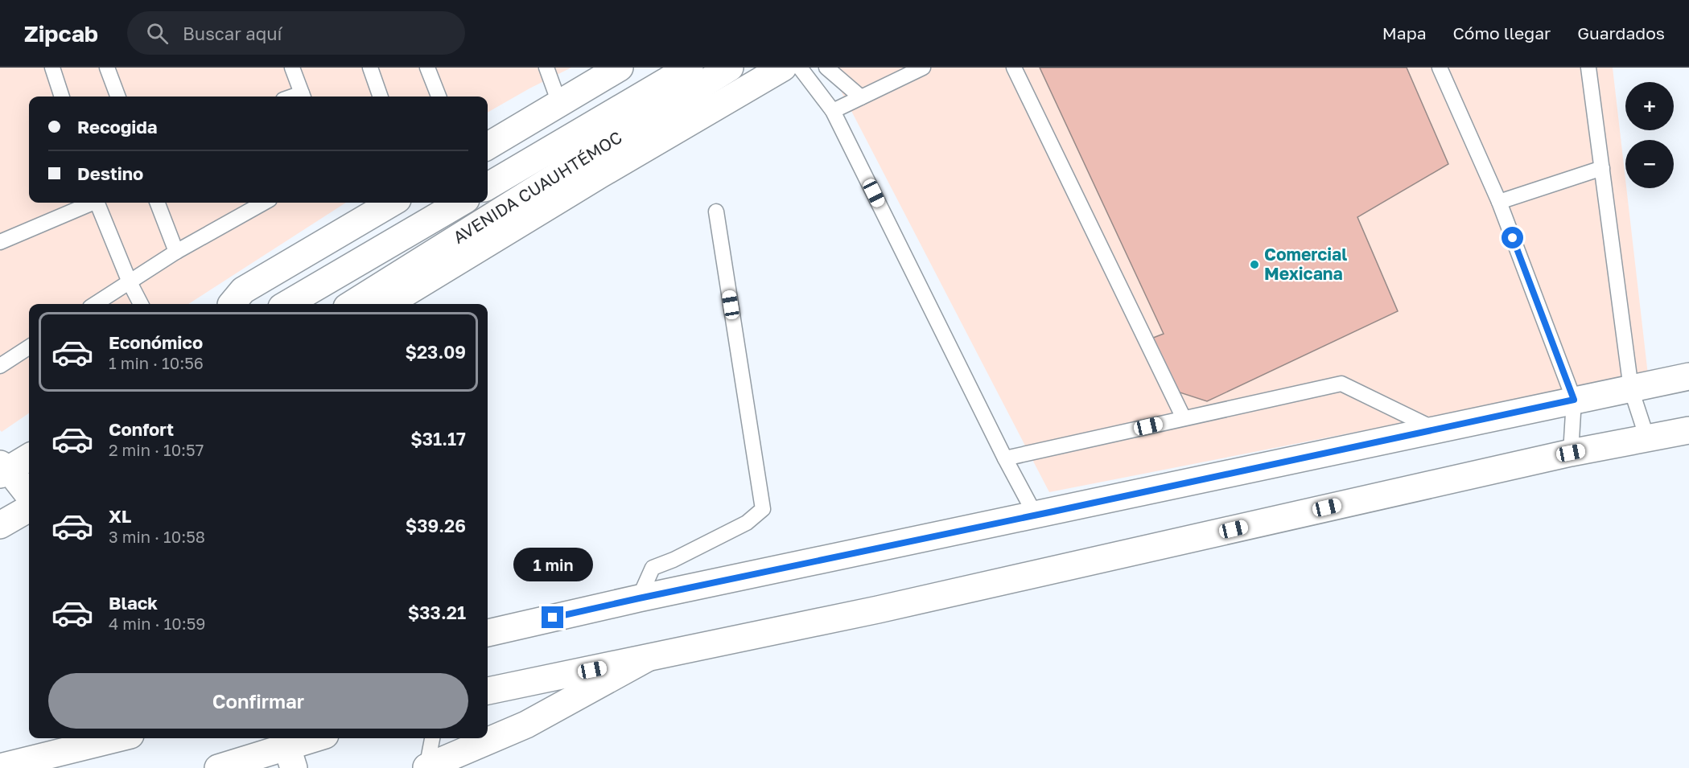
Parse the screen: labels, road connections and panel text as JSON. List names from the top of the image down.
{
  "streets": {
    "main road": ["AVENIDA CUAUHTÉMOC"]
  },
  "places": ["Comercial Mexicana"],
  "page": {
    "header": "Zipcab",
    "search": "Buscar aquí",
    "nav": ["Mapa", "Cómo llegar", "Guardados"],
    "map_buttons": ["+", "−"],
    "banner": ["Recogida", "Destino"],
    "list": [
      {
        "name": "Económico",
        "note": "1 min · 10:56",
        "value": "$23.09"
      },
      {
        "name": "Confort",
        "note": "2 min · 10:57",
        "value": "$31.17"
      },
      {
        "name": "XL",
        "note": "3 min · 10:58",
        "value": "$39.26"
      },
      {
        "name": "Black",
        "note": "4 min · 10:59",
        "value": "$33.21"
      }
    ],
    "bubble": "1 min",
    "buttons": "Confirmar"
  }
}
